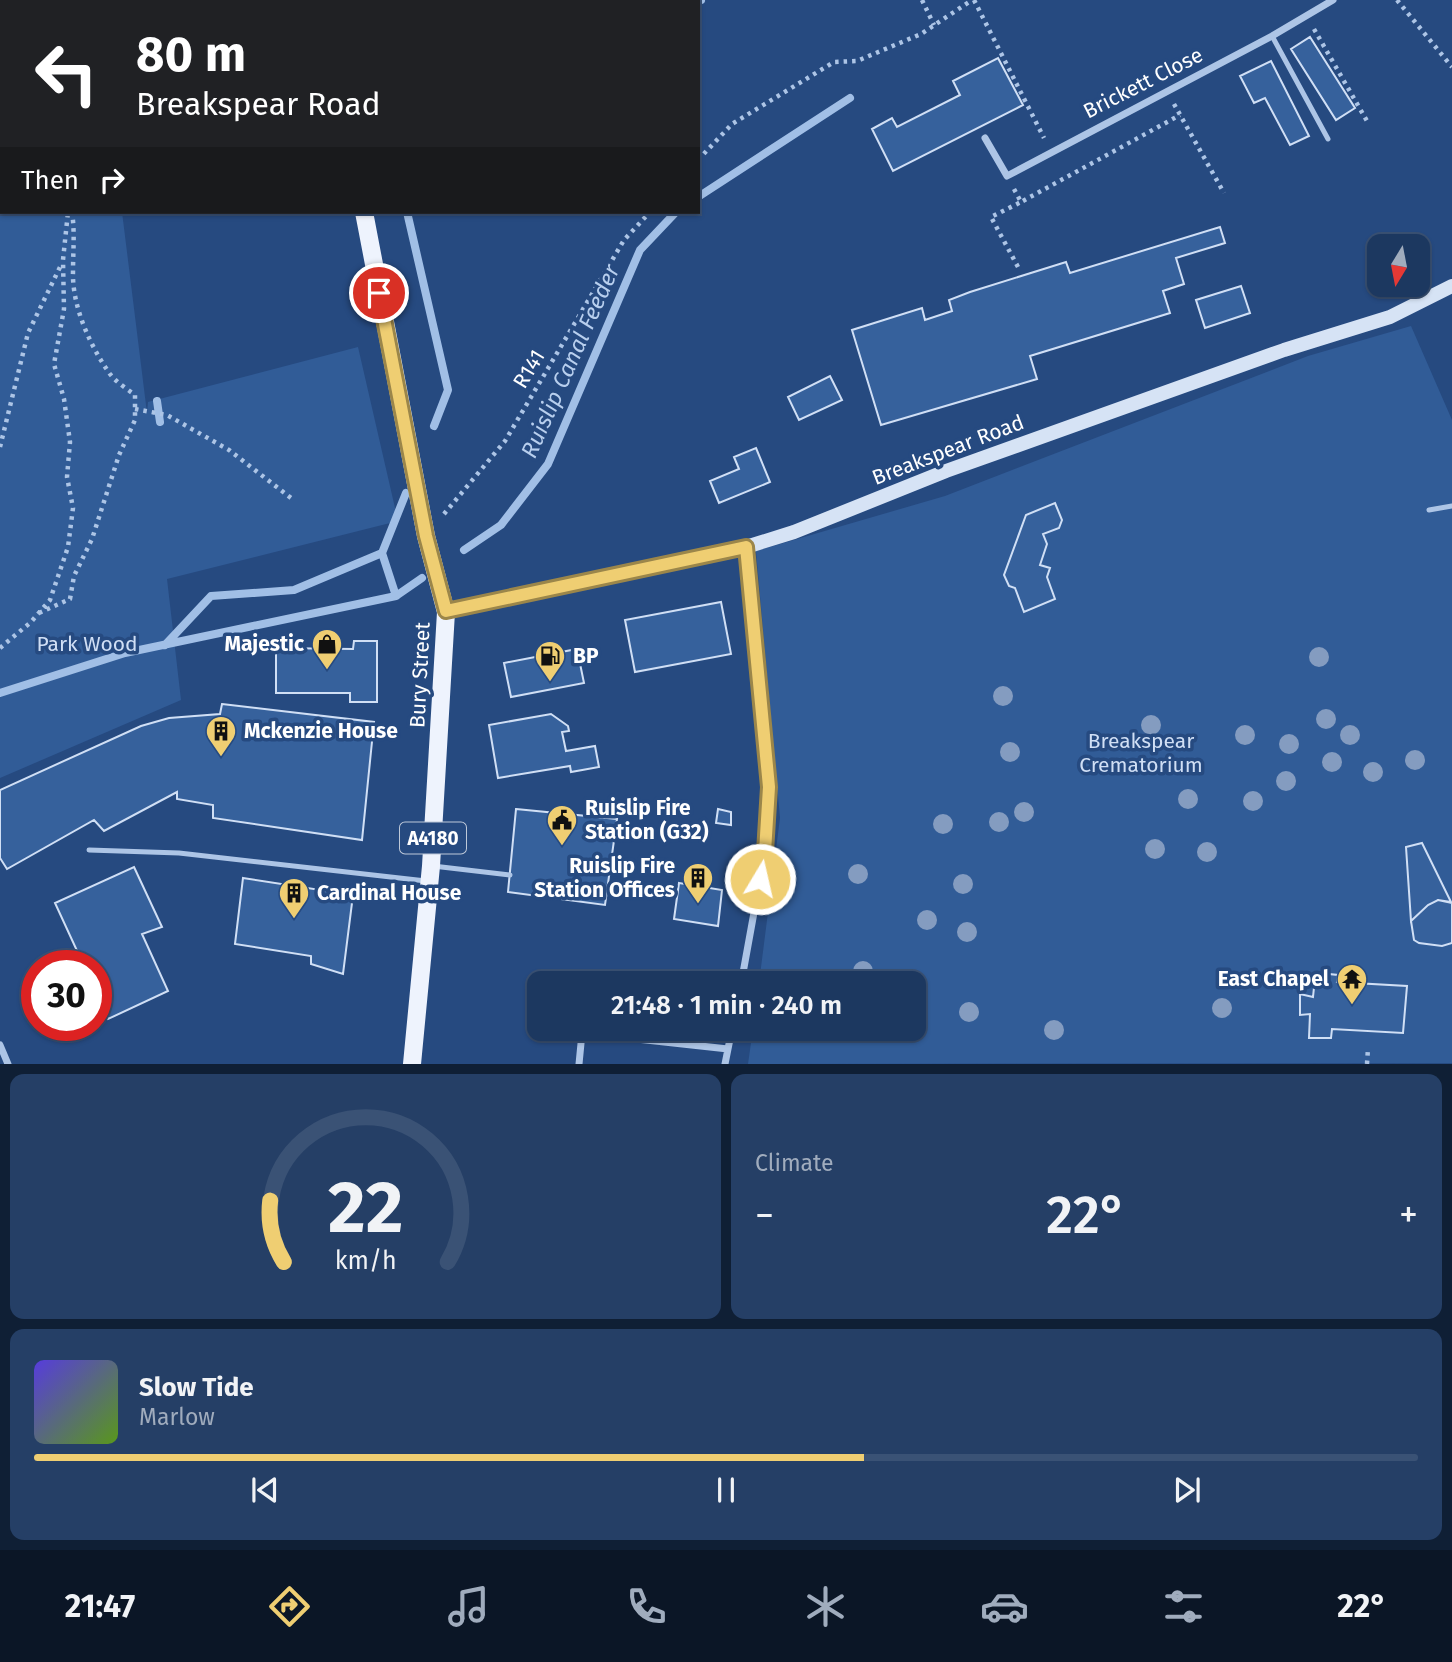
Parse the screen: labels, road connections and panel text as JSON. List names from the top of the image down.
{
  "streets": {
    "main road": ["Bury Street", "A4180"],
    "street": ["Brickett Close", "Breakspear Road"],
    "path": ["R141"]
  },
  "crossings": [
    ["R141", "Bury Street"],
    ["Breakspear Road", "Bury Street"]
  ],
  "water": ["Ruislip Canal Feeder"],
  "parks": ["Park Wood", "Breakspear Crematorium"],
  "places": {
    "shop": ["Majestic"],
    "fuel station": ["BP"],
    "building": ["Mckenzie House", "Ruislip Fire Station Offices", "Cardinal House"],
    "public building": ["Ruislip Fire Station (G32)"],
    "temple": ["East Chapel"]
  },
  "north": "bottom",
  "page": {
    "turn": ["80 m", "Breakspear Road"],
    "then": "Then",
    "limit": "30",
    "trip": "21:48 · 1 min · 240 m",
    "tile": "Climate",
    "heat": ["−", "22°", "+"],
    "song": ["Slow Tide", "Marlow"],
    "tabs": ["21:47", "22°"],
    "gauge": ["22", "km/h"]
  }
}
